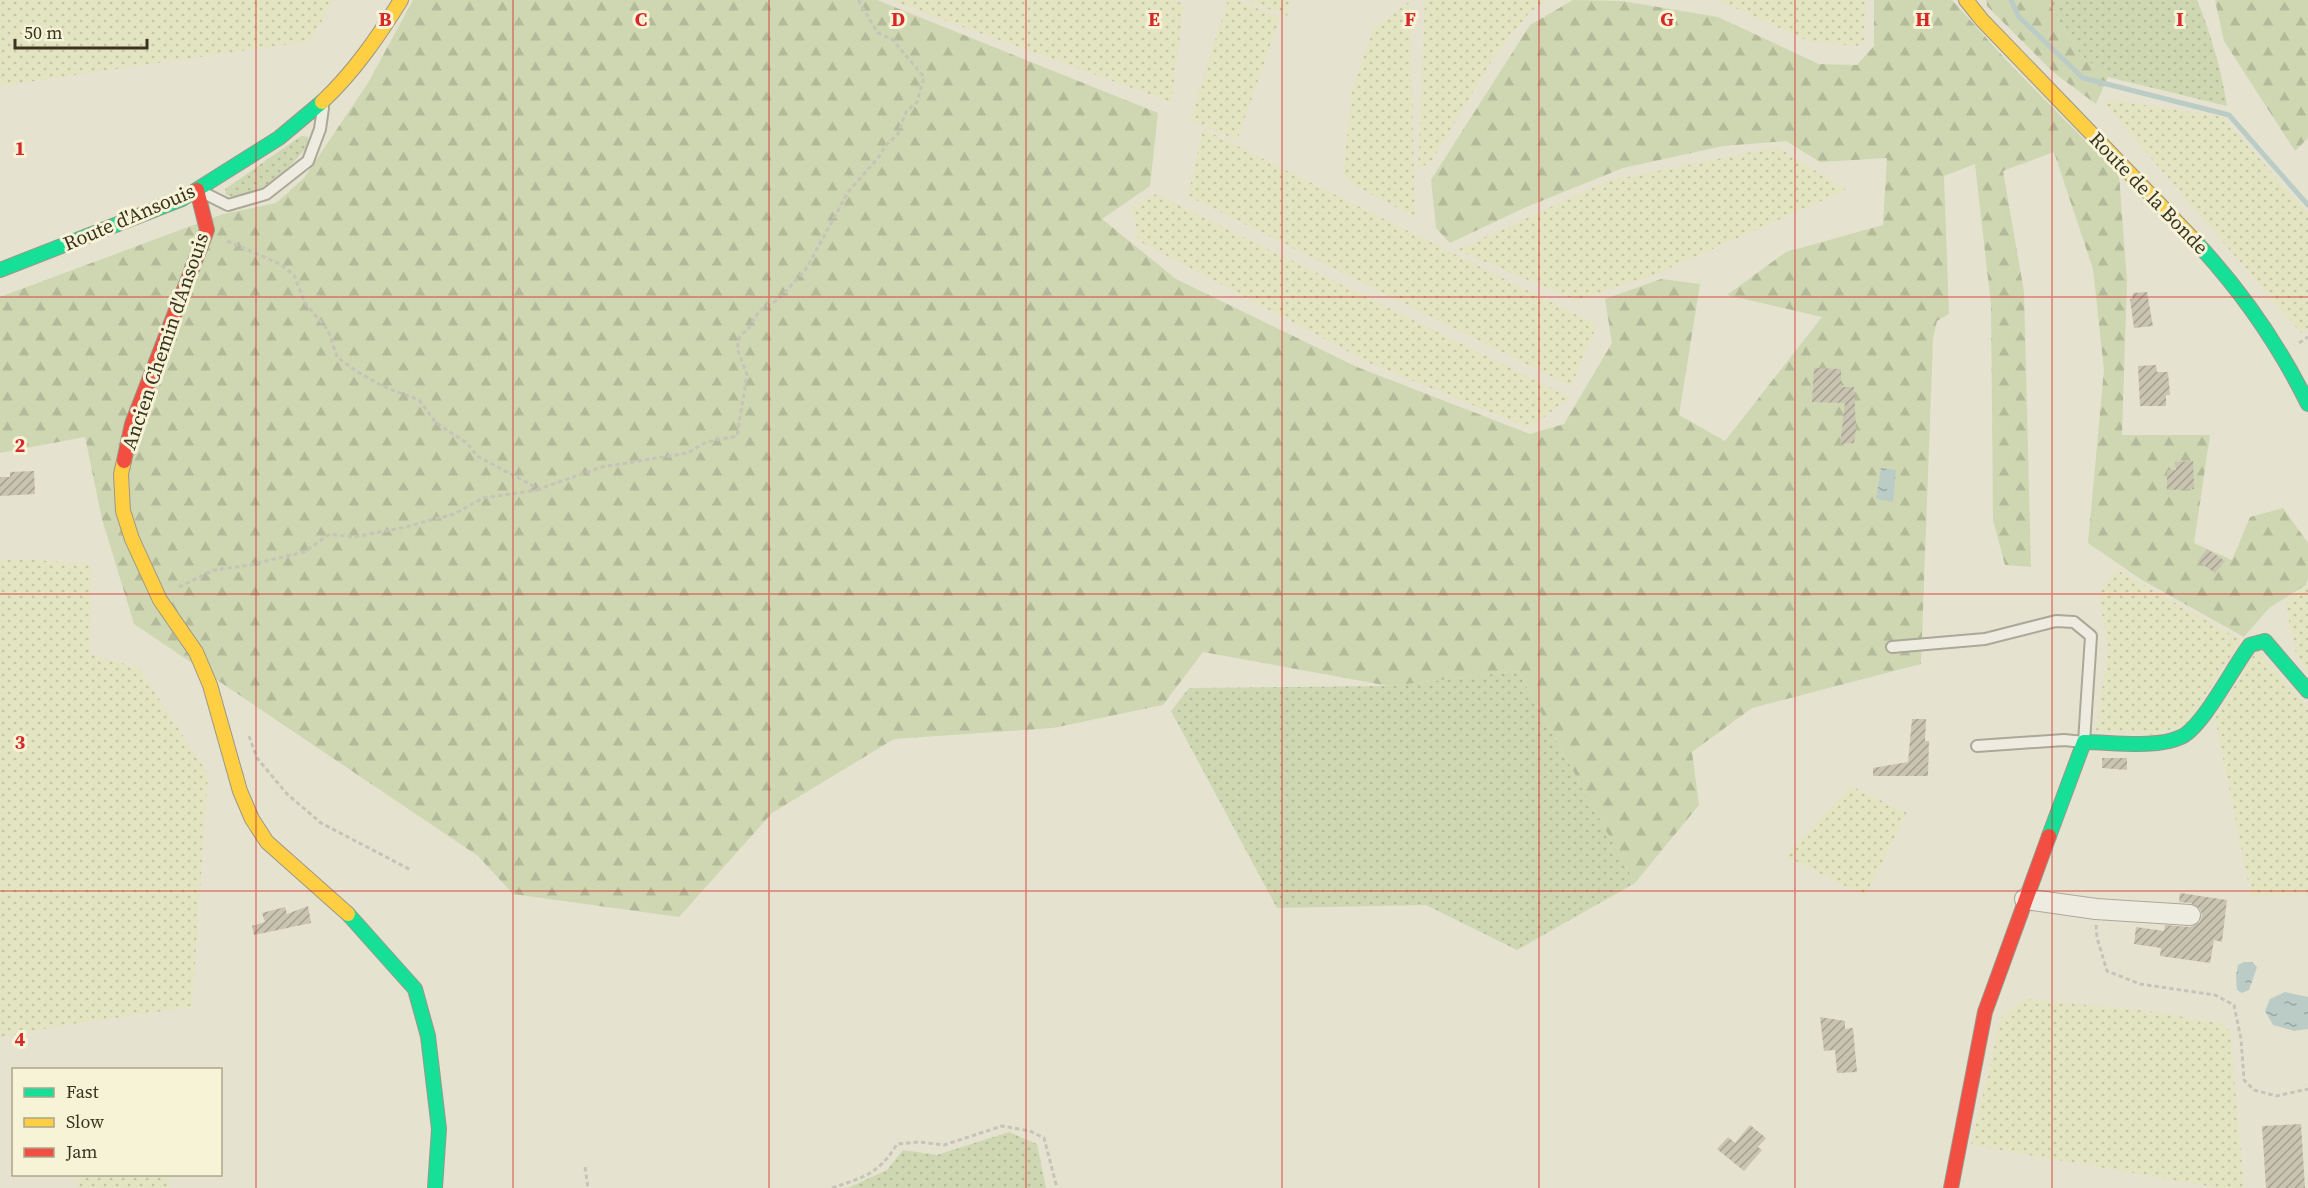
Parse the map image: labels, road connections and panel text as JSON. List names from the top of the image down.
{
  "streets": {
    "street": ["Route de la Bonde", "Route d'Ansouis", "Ancien Chemin d'Ansouis"]
  },
  "crossings": [
    ["Route d'Ansouis", "Ancien Chemin d'Ansouis"]
  ],
  "legend": ["Fast", "Slow", "Jam"],
  "scale_bar": "50 m",
  "grid": {
    "columns": [
      "B",
      "C",
      "D",
      "E",
      "F",
      "G",
      "H",
      "I"
    ],
    "rows": [
      "1",
      "2",
      "3",
      "4"
    ]
  }
}
